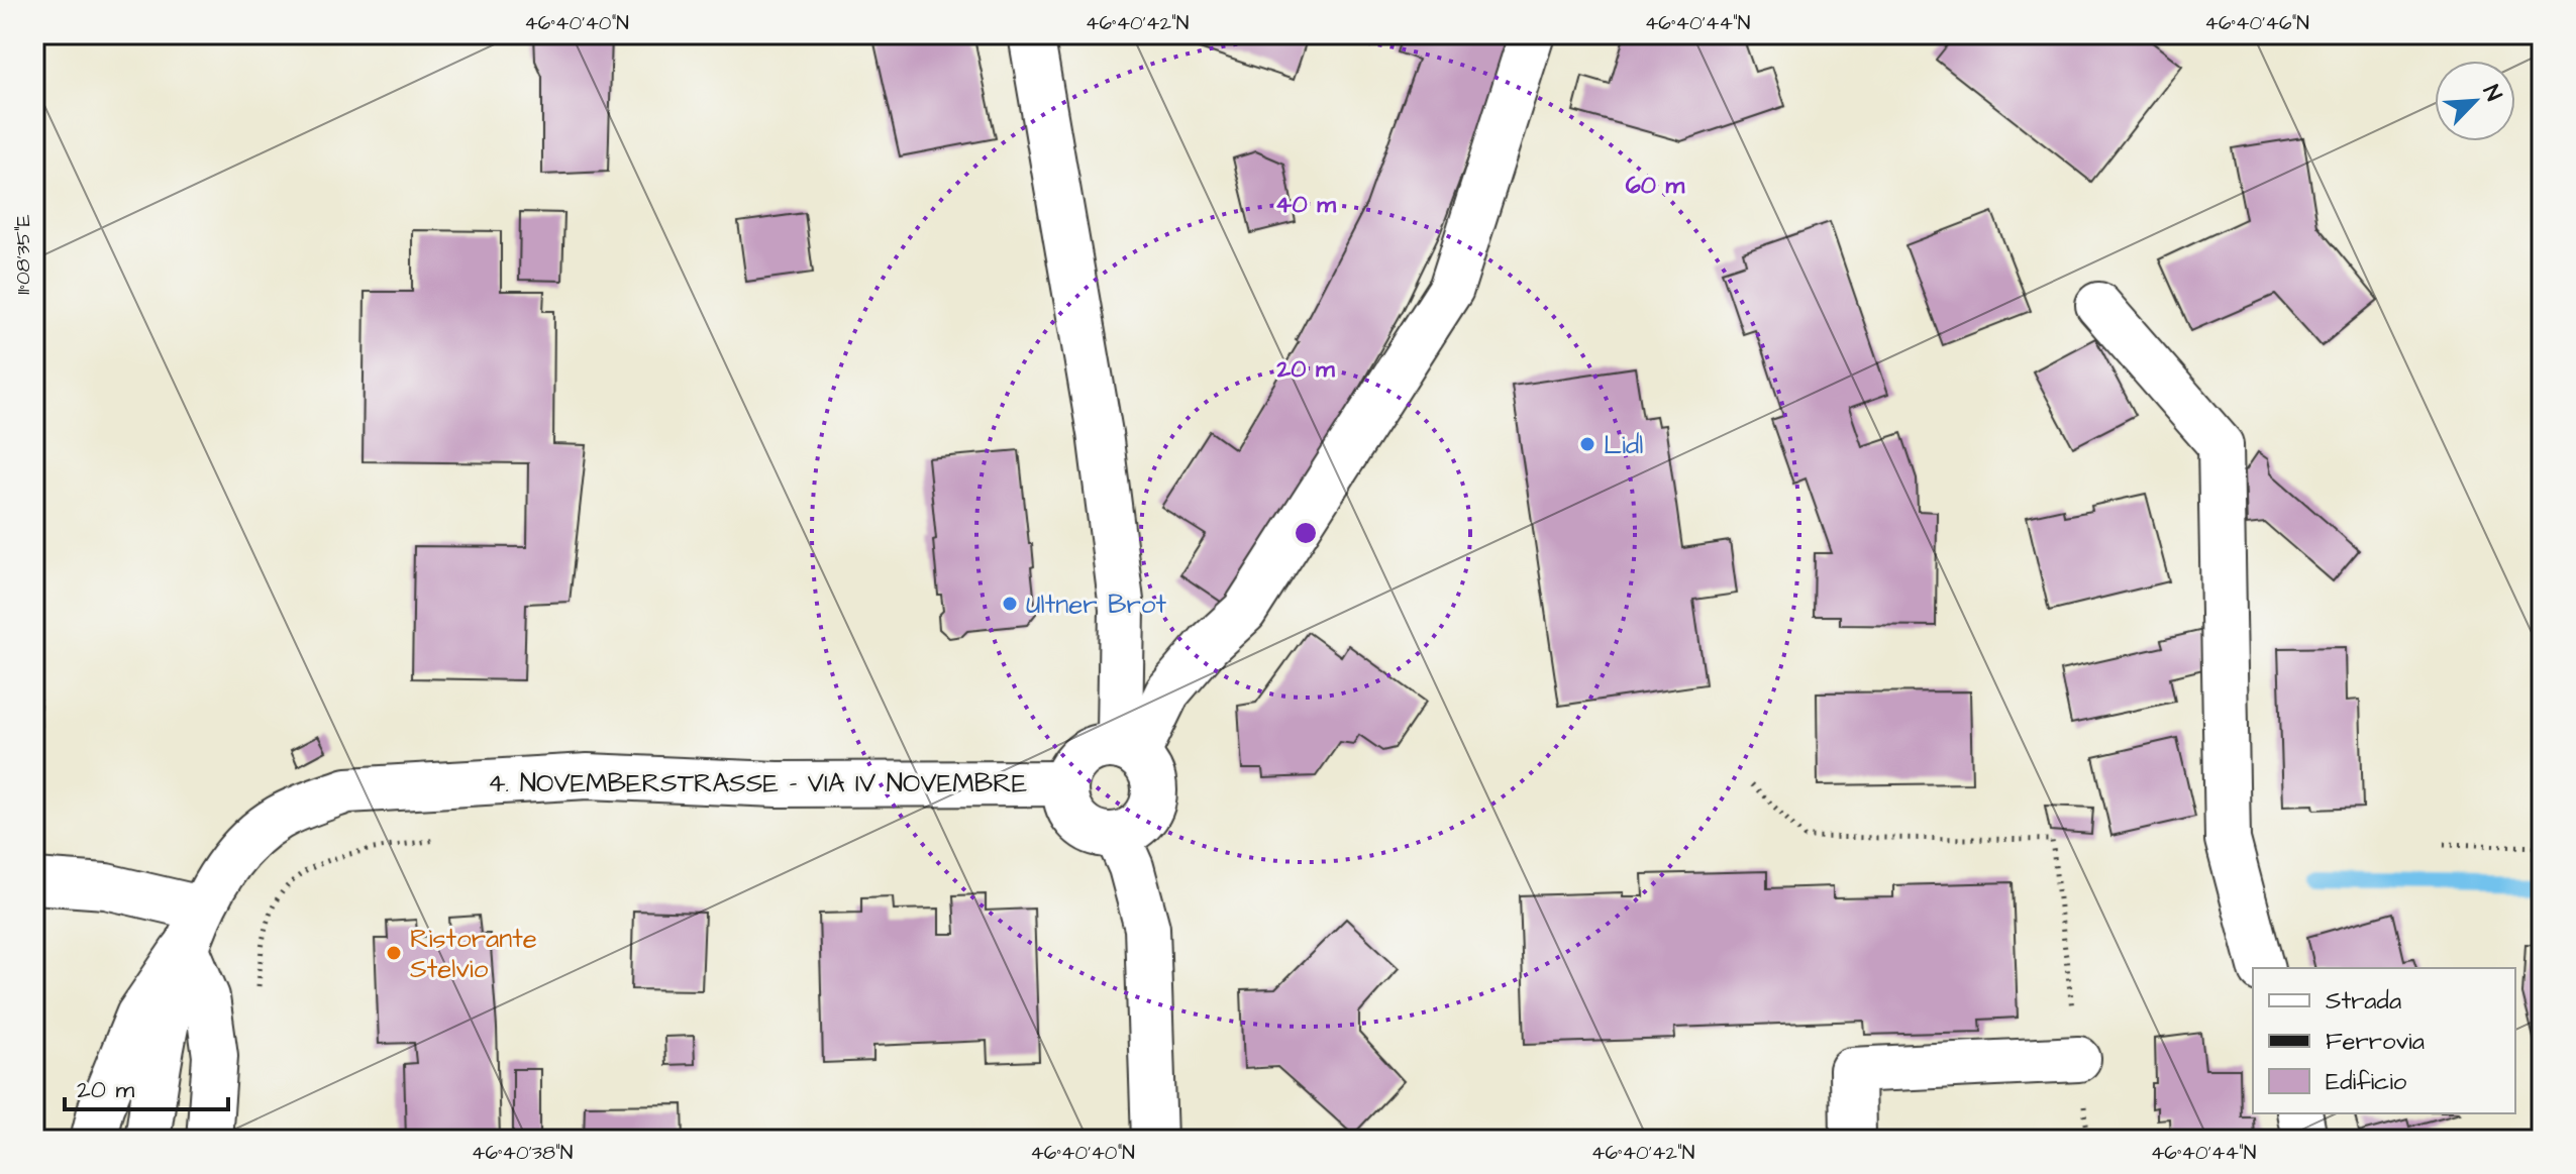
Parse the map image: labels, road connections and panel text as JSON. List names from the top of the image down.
{
  "streets": {
    "street": ["4. NOVEMBERSTRASSE - VIA IV NOVEMBRE"]
  },
  "places": ["Lidl", "Ultner Brot", "Ristorante Stelvio"],
  "legend": ["Strada", "Ferrovia", "Edificio"],
  "scale_bar": "20 m",
  "north": "top right",
  "coordinates": [
    "46°40'40\"N",
    "46°40'42\"N",
    "46°40'44\"N",
    "46°40'46\"N",
    "11°08'35\"E",
    "46°40'38\"N"
  ],
  "rings": ["60 m", "40 m", "20 m"]
}
